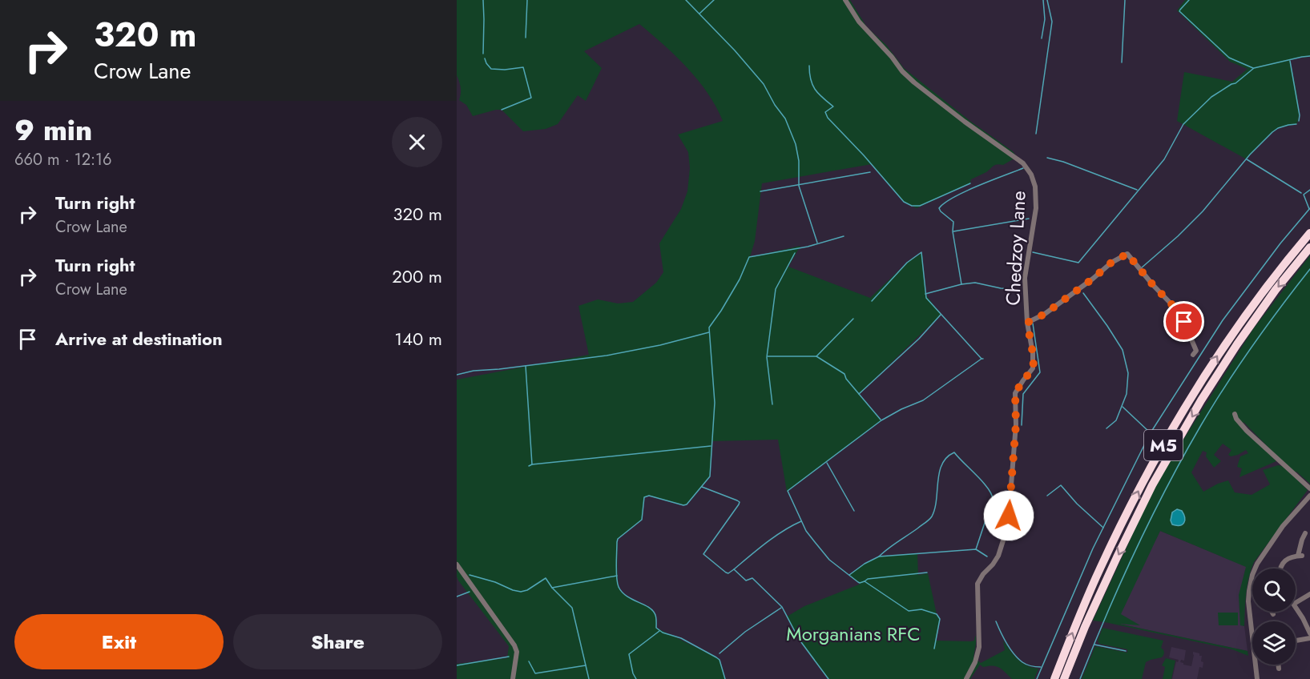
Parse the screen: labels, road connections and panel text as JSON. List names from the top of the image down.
{
  "streets": {
    "highway": ["M5"],
    "street": ["Chedzoy Lane"]
  },
  "parks": ["Morganians RFC"],
  "page": {
    "turn": ["320 m", "Crow Lane"],
    "heading": ["9 min", "660 m · 12:16"],
    "list": [
      {
        "name": "Turn right",
        "note": "Crow Lane",
        "value": "320 m"
      },
      {
        "name": "Turn right",
        "note": "Crow Lane",
        "value": "200 m"
      },
      {
        "name": "Arrive at destination",
        "value": "140 m"
      }
    ],
    "buttons": ["Exit", "Share"]
  }
}
